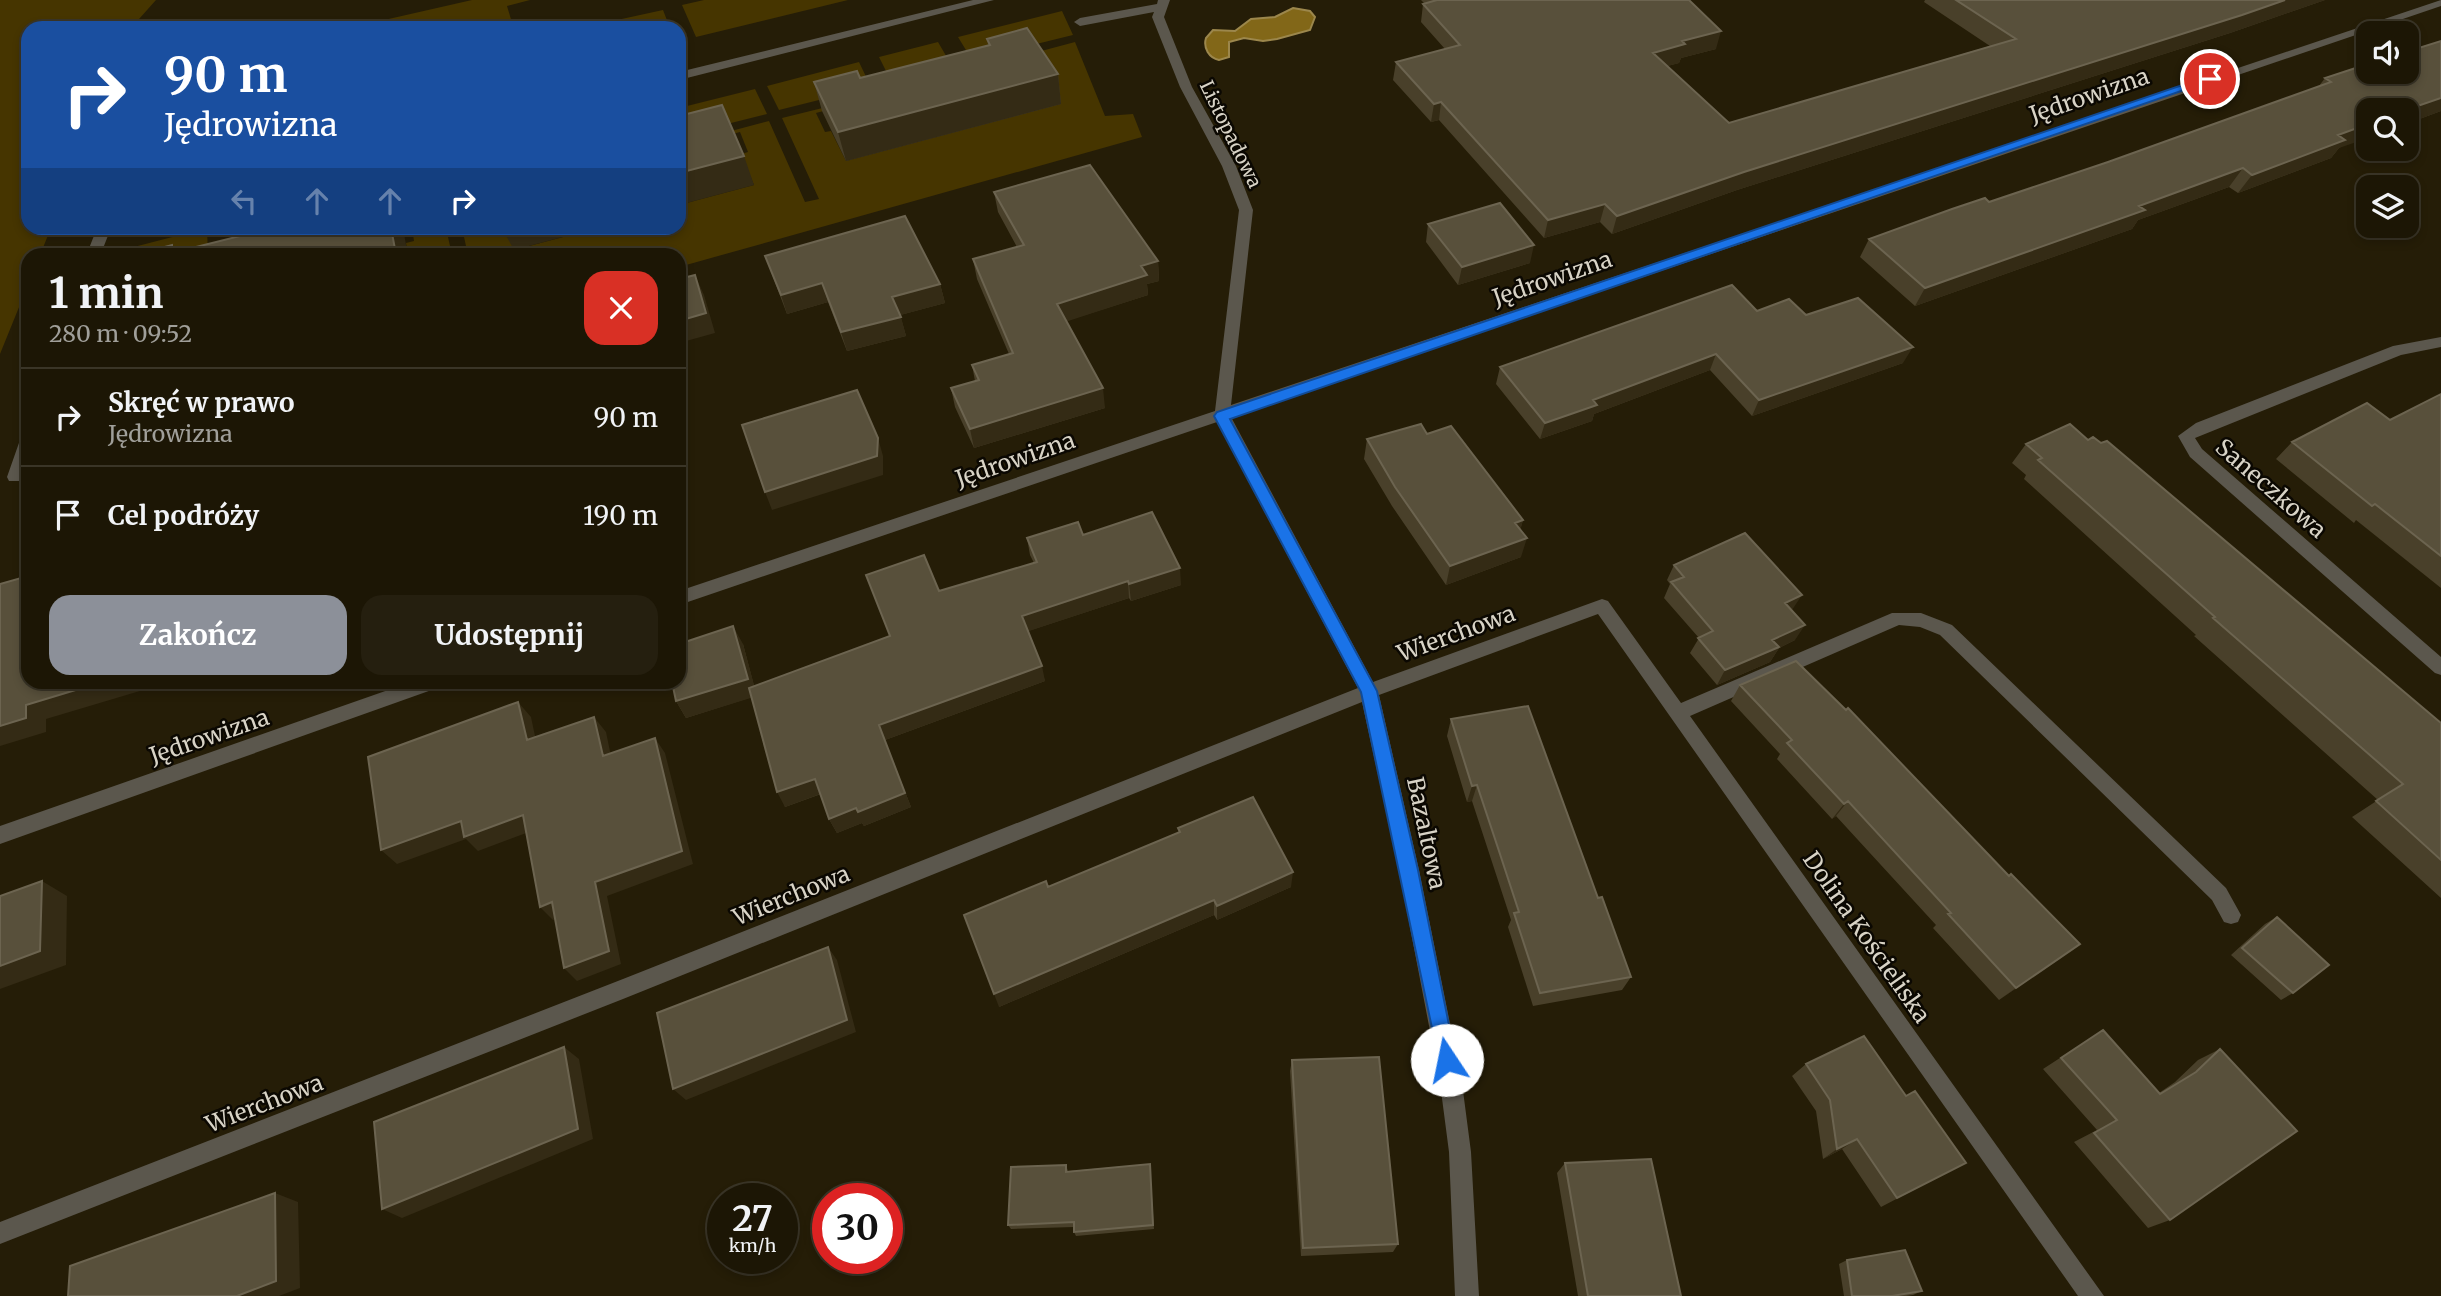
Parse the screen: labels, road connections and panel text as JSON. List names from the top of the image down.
{
  "streets": {
    "street": [
      "Jędrowizna",
      "Listopadowa",
      "Saneczkowa",
      "Wierchowa",
      "Bazaltowa",
      "Dolina Kościeliska"
    ]
  },
  "crossings": [
    ["Jędrowizna", "Listopadowa"],
    ["Jędrowizna", "Bazaltowa"],
    ["Listopadowa", "Bazaltowa"],
    ["Wierchowa", "Bazaltowa"],
    ["Wierchowa", "Dolina Kościeliska"]
  ],
  "page": {
    "turn": ["90 m", "Jędrowizna"],
    "heading": ["1 min", "280 m · 09:52"],
    "list": [
      {
        "name": "Skręć w prawo",
        "note": "Jędrowizna",
        "value": "90 m"
      },
      {
        "name": "Cel podróży",
        "value": "190 m"
      }
    ],
    "buttons": ["Zakończ", "Udostępnij"],
    "speed": "27 km/h",
    "limit": "30"
  }
}
